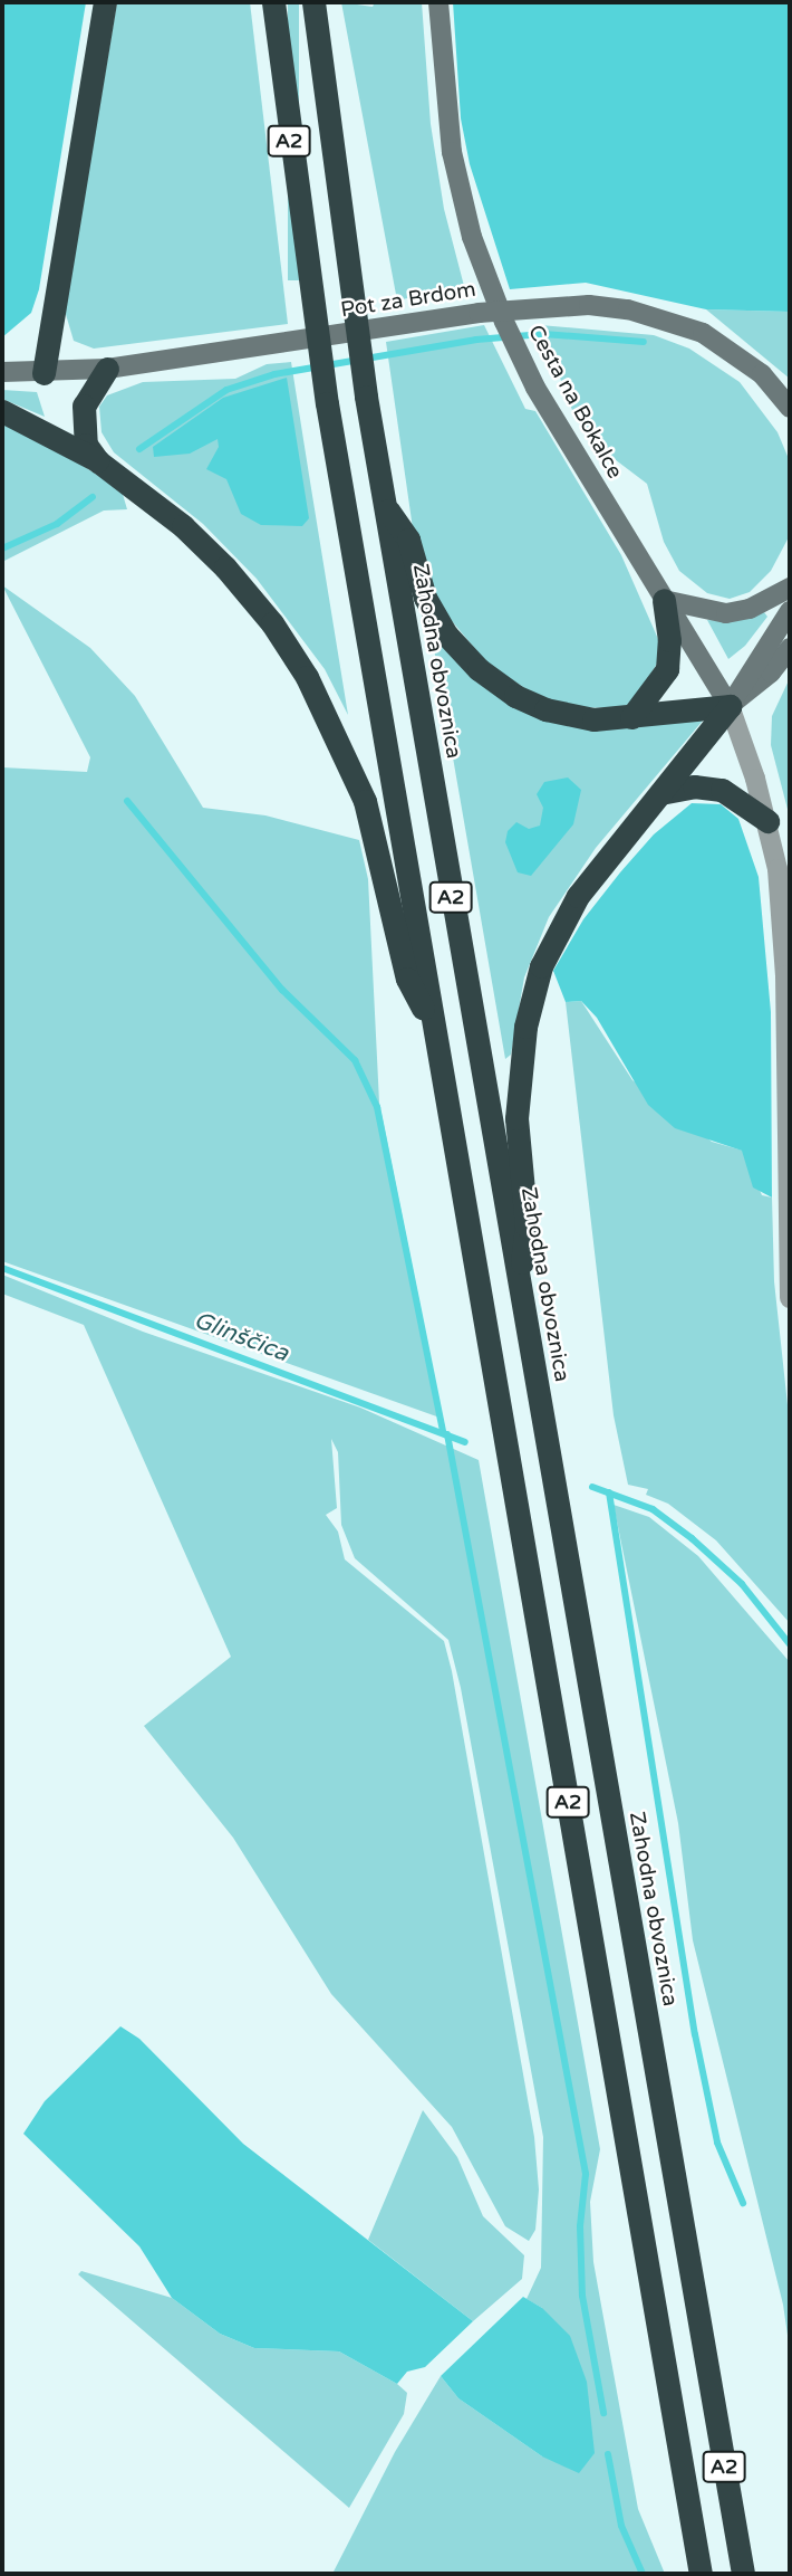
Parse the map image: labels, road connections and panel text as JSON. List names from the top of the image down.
{
  "streets": {
    "highway": ["A2", "Zahodna obvoznica"],
    "main road": ["Pot za Brdom", "Cesta na Bokalce"]
  },
  "water": ["Glinščica"]
}
